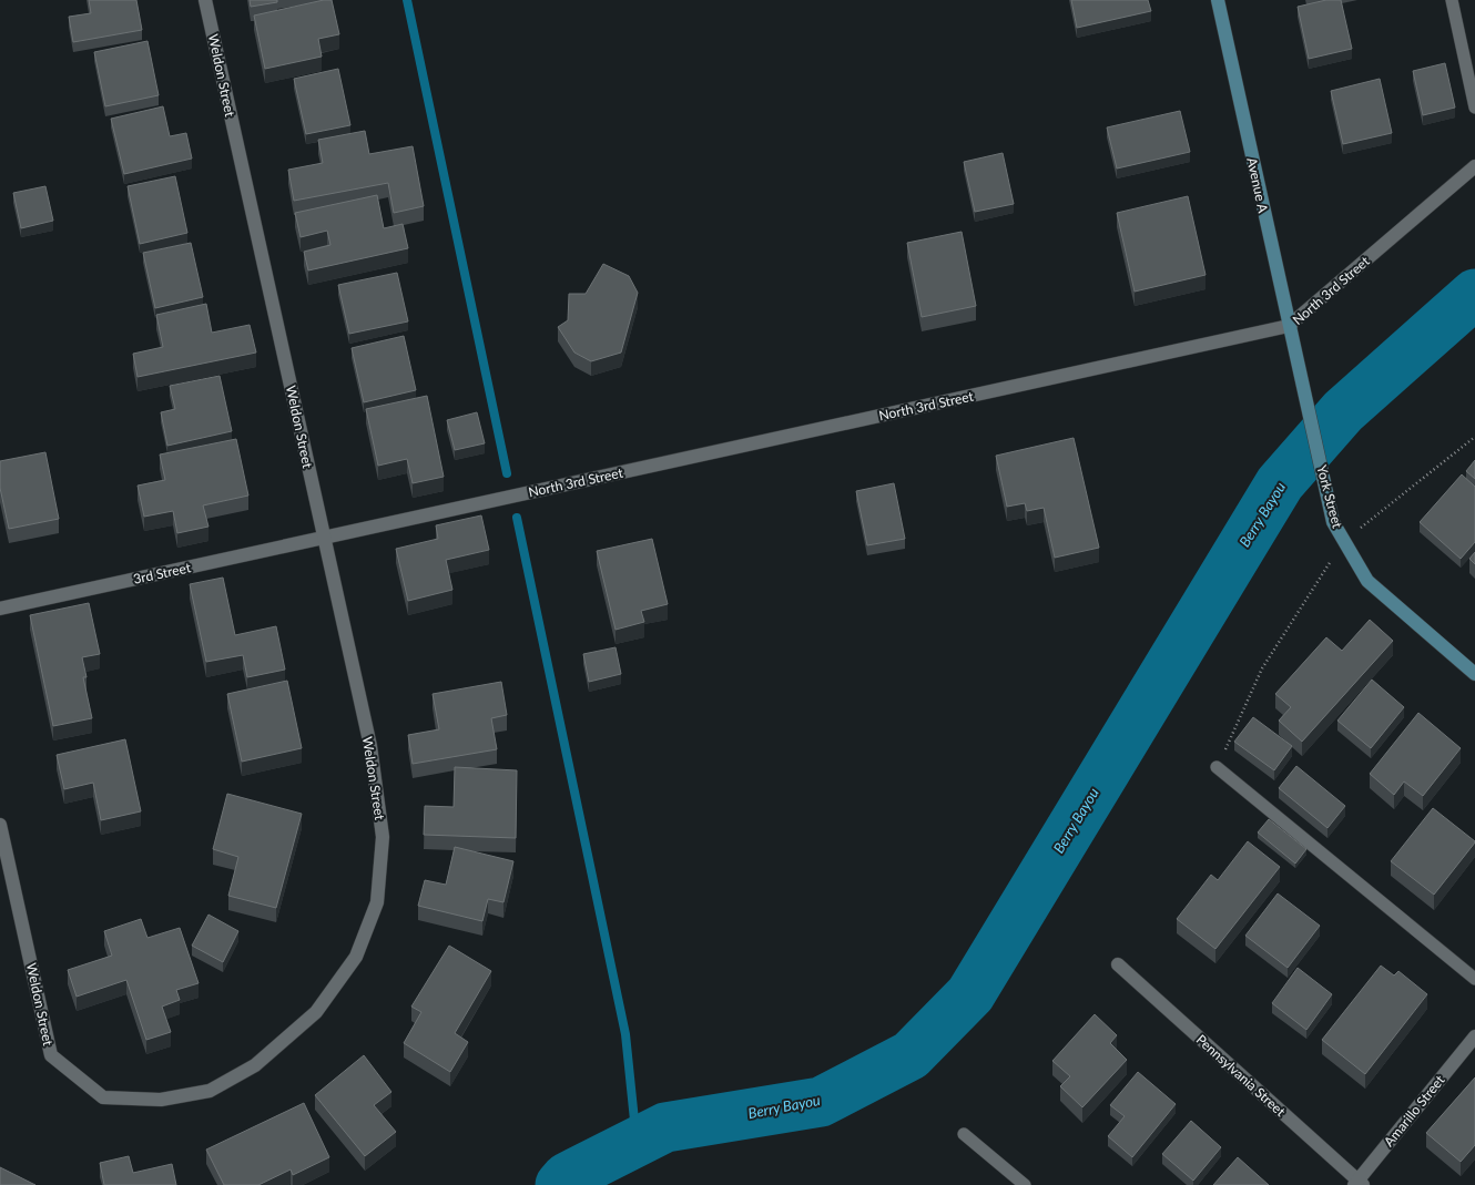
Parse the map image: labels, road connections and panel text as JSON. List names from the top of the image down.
{
  "streets": {
    "street": [
      "Weldon Street",
      "Avenue A",
      "North 3rd Street",
      "York Street",
      "3rd Street",
      "Pennsylvania Street",
      "Amarillo Street"
    ]
  },
  "crossings": [
    ["Weldon Street", "North 3rd Street"],
    ["Weldon Street", "3rd Street"],
    ["Avenue A", "North 3rd Street"],
    ["Avenue A", "York Street"],
    ["North 3rd Street", "3rd Street"],
    ["Pennsylvania Street", "Amarillo Street"]
  ],
  "water": ["Berry Bayou"]
}
